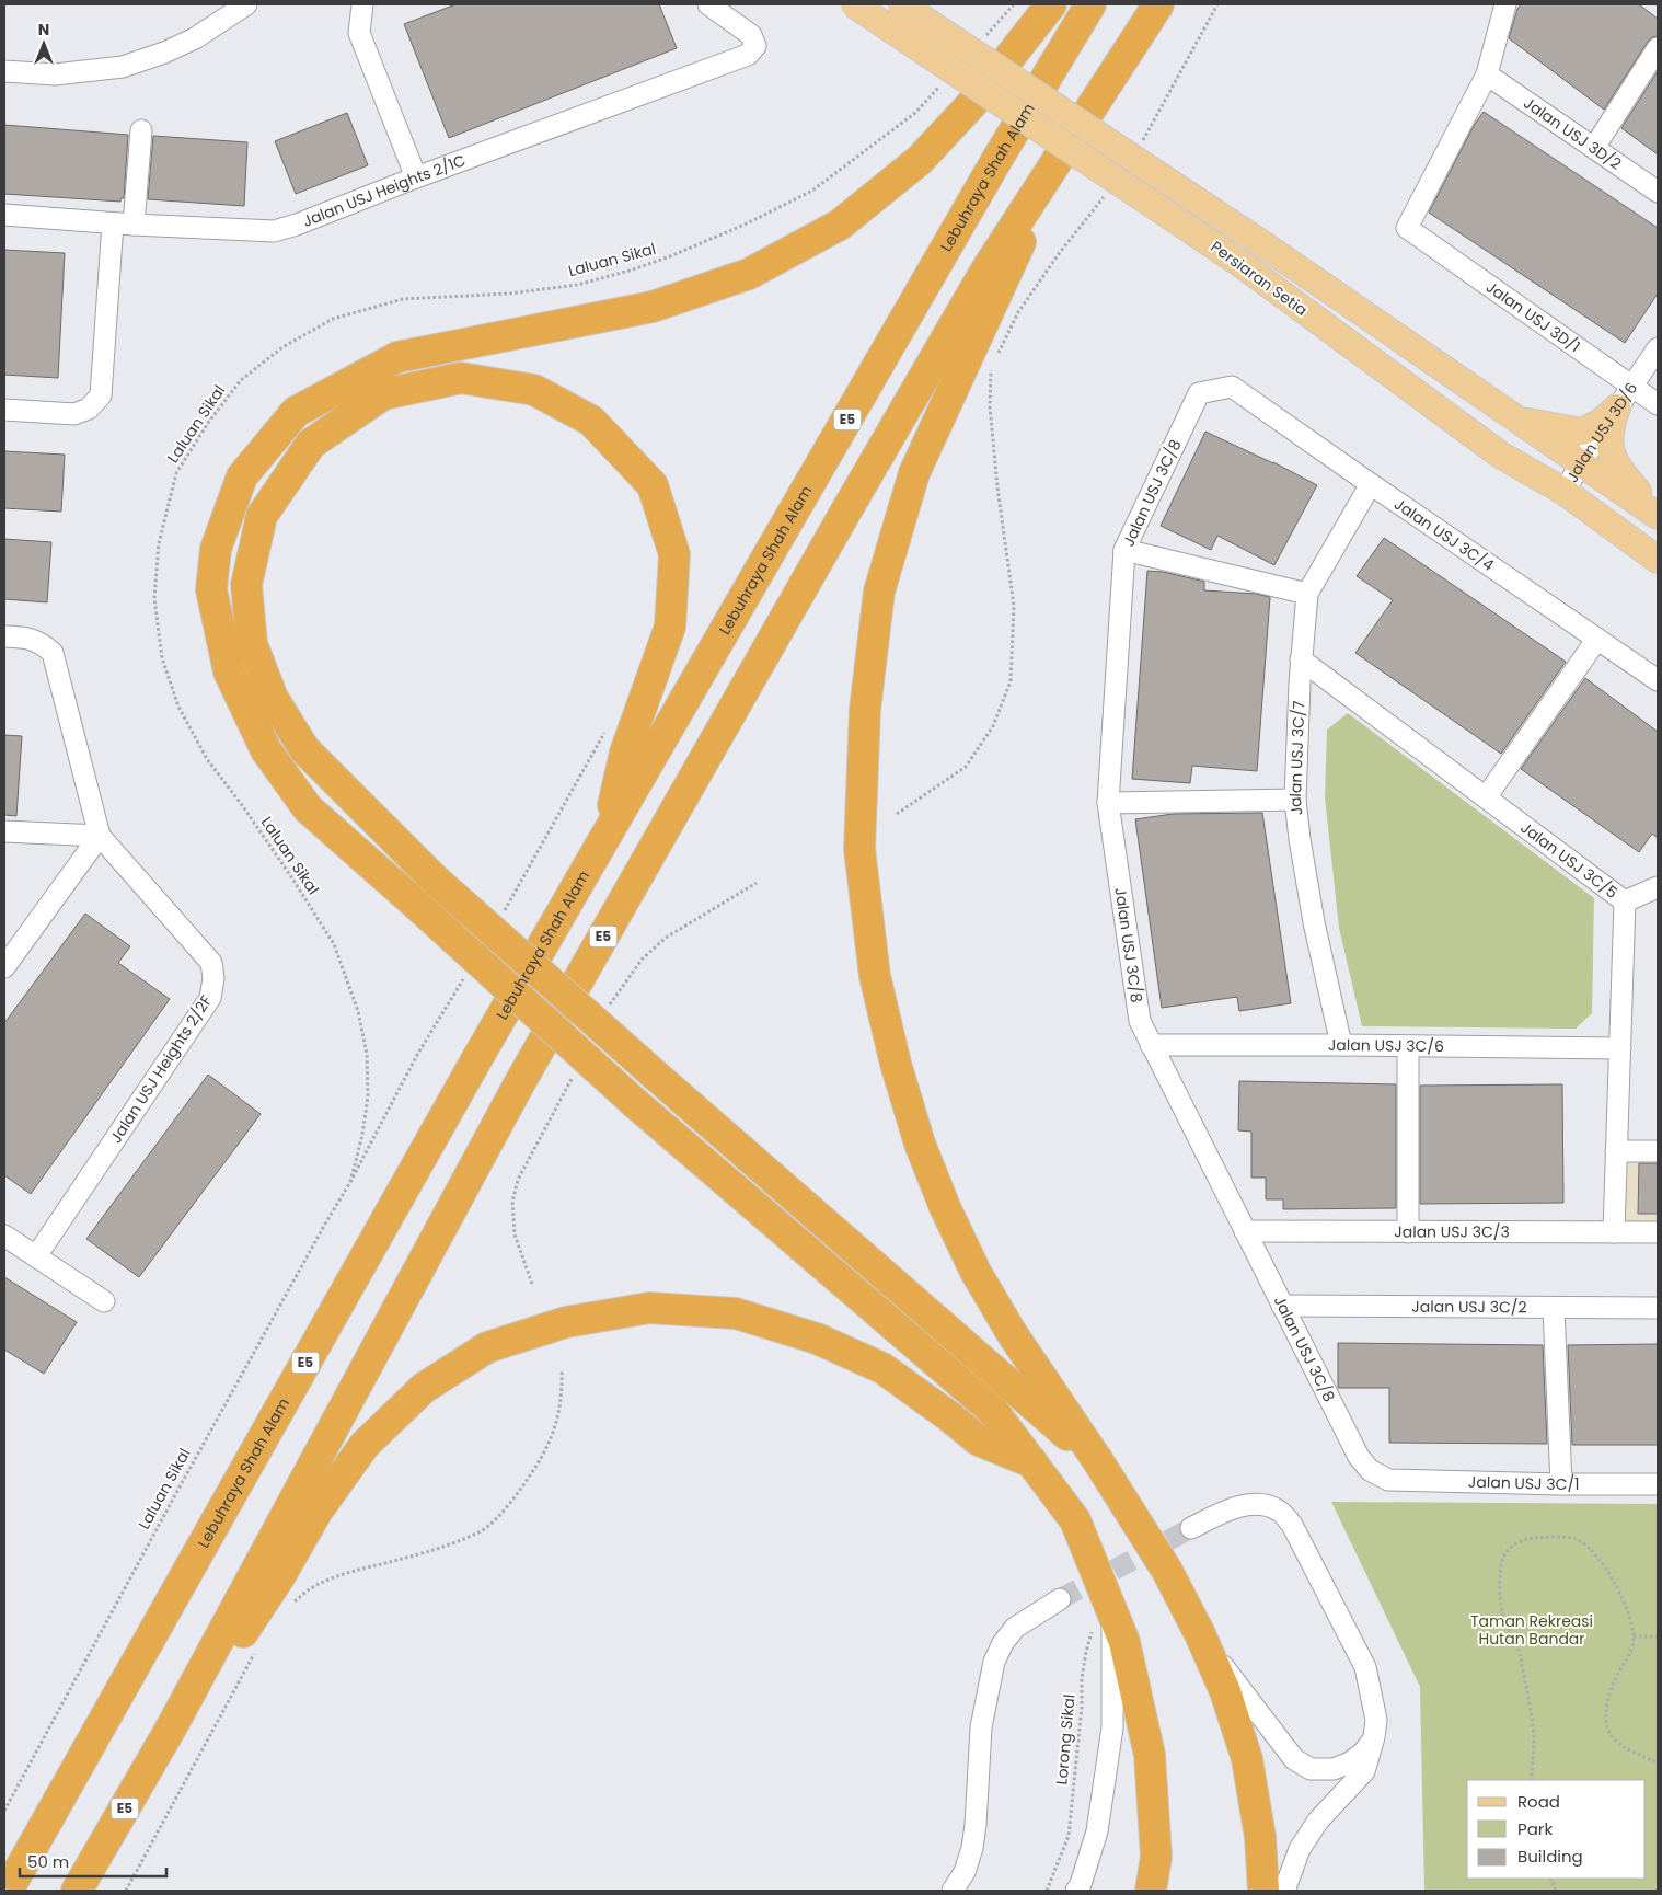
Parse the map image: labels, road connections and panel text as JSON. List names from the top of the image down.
{
  "streets": {
    "highway": ["Lebuhraya Shah Alam", "E5"],
    "main road": ["Persiaran Setia"],
    "street": [
      "Jalan USJ 3D/2",
      "Jalan USJ Heights 2/1C",
      "Jalan USJ 3D/1",
      "Jalan USJ 3D/6",
      "Jalan USJ 3C/8",
      "Jalan USJ 3C/4",
      "Jalan USJ 3C/7",
      "Jalan USJ 3C/5",
      "Jalan USJ 3C/6",
      "Jalan USJ Heights 2/2F",
      "Jalan USJ 3C/3",
      "Jalan USJ 3C/2",
      "Jalan USJ 3C/1"
    ],
    "path": ["Laluan Sikal", "Lorong Sikal"]
  },
  "crossings": [
    ["Jalan USJ 3D/2", "Jalan USJ 3D/1"],
    ["Persiaran Setia", "Jalan USJ 3D/6"],
    ["Jalan USJ 3D/1", "Jalan USJ 3D/6"],
    ["Jalan USJ 3C/8", "Jalan USJ 3C/4"],
    ["Jalan USJ 3C/8", "Jalan USJ 3C/6"],
    ["Jalan USJ 3C/8", "Jalan USJ 3C/3"],
    ["Jalan USJ 3C/8", "Jalan USJ 3C/2"],
    ["Jalan USJ 3C/8", "Jalan USJ 3C/1"],
    ["Jalan USJ 3C/4", "Jalan USJ 3C/7"],
    ["Jalan USJ 3C/7", "Jalan USJ 3C/5"],
    ["Jalan USJ 3C/7", "Jalan USJ 3C/6"],
    ["Jalan USJ 3C/5", "Jalan USJ 3C/6"],
    ["Jalan USJ 3C/5", "Jalan USJ 3C/3"]
  ],
  "parks": ["Taman Rekreasi Hutan Bandar"],
  "legend": ["Road", "Park", "Building"],
  "scale_bar": "50 m",
  "north": "top"
}
